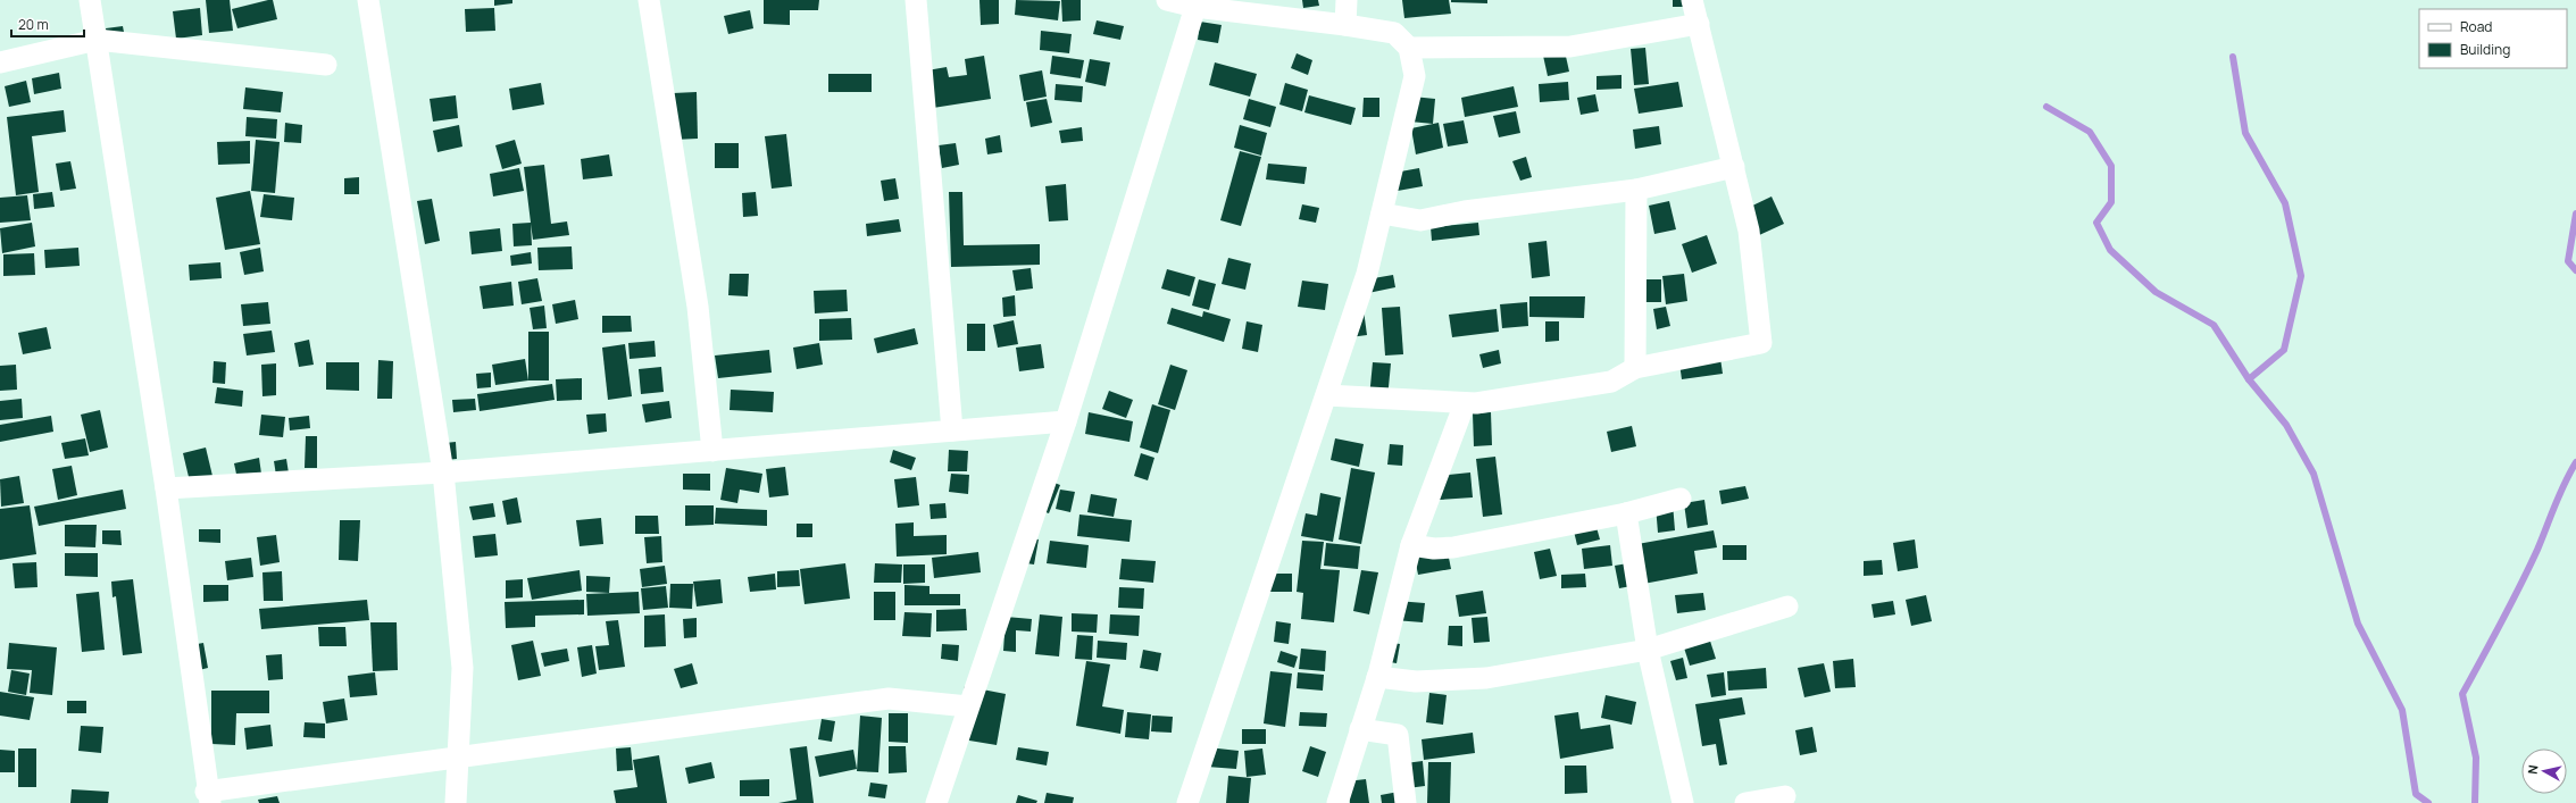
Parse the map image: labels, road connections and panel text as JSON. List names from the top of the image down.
{
  "legend": ["Road", "Building"],
  "scale_bar": "20 m",
  "north": "left"
}
